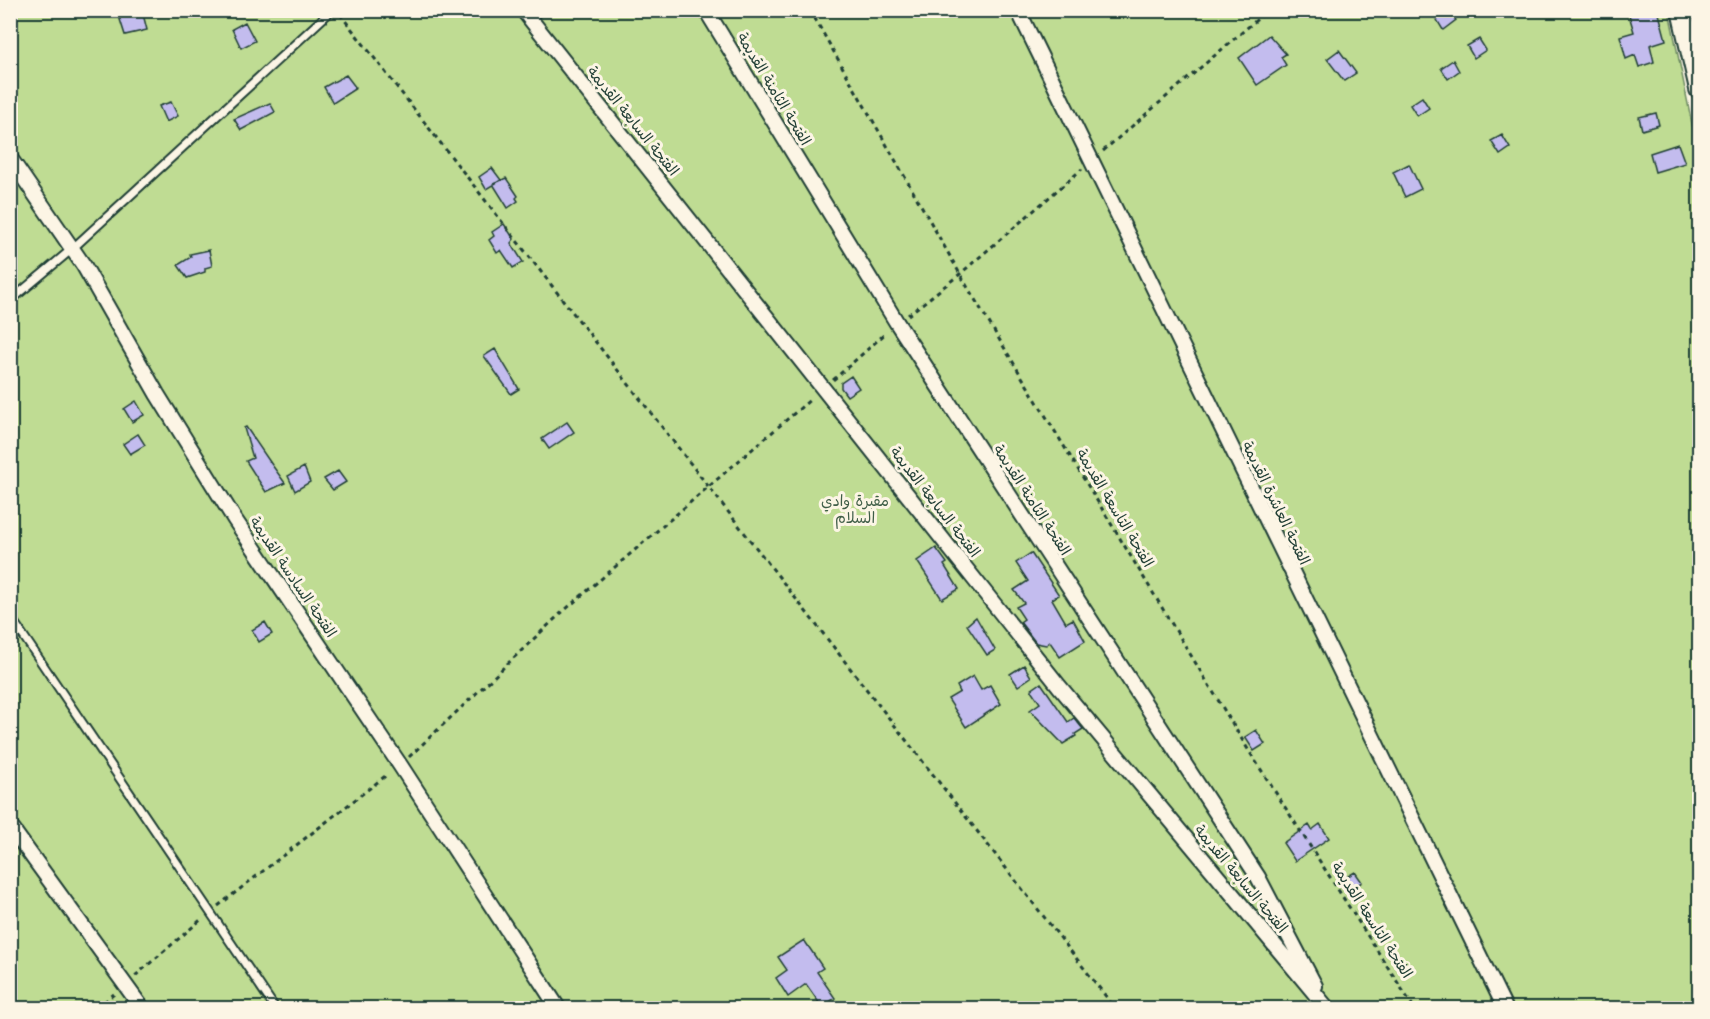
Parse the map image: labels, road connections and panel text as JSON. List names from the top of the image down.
{
  "streets": {
    "street": [
      "الفتحة الثامنة القديمة",
      "الفتحة السابعة القديمة",
      "الفتحة العاشرة القديمة",
      "الفتحة السادسة القديمة"
    ],
    "path": ["الفتحة التاسعة القديمة"]
  },
  "crossings": [
    ["الفتحة الثامنة القديمة", "الفتحة السابعة القديمة"]
  ],
  "parks": ["مقبرة وادي السلام"]
}
